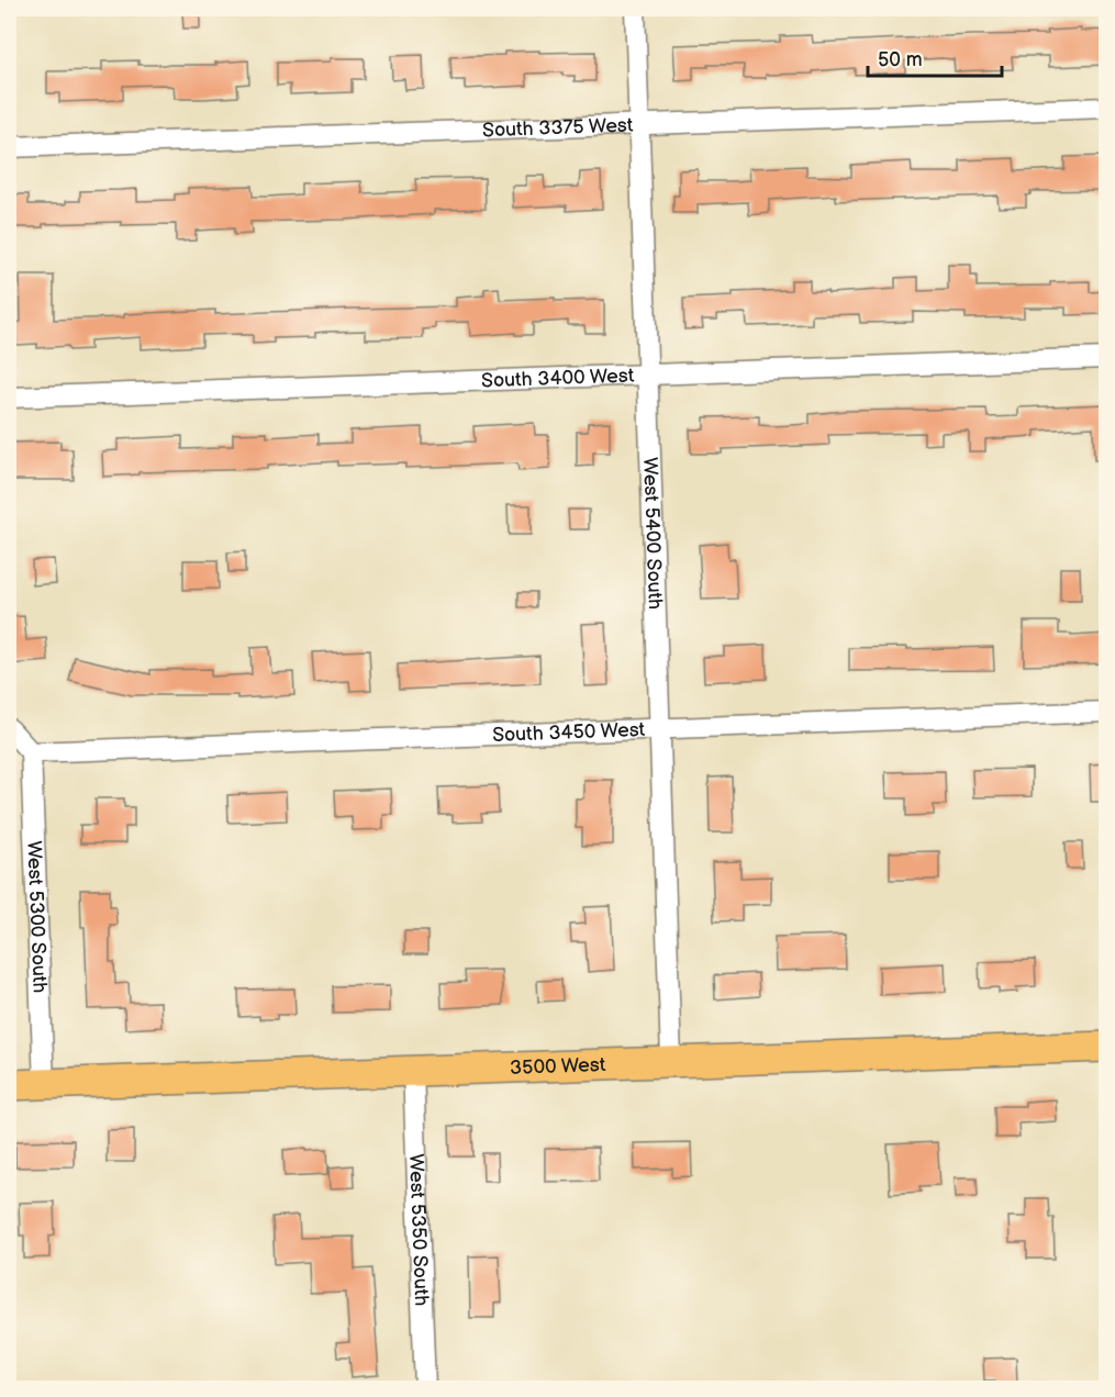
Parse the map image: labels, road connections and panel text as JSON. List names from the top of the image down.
{
  "streets": {
    "main road": ["3500 West"],
    "street": [
      "South 3375 West",
      "South 3400 West",
      "West 5400 South",
      "South 3450 West",
      "West 5300 South",
      "West 5350 South"
    ]
  },
  "crossings": [
    ["South 3375 West", "West 5400 South"],
    ["South 3400 West", "West 5400 South"],
    ["West 5400 South", "South 3450 West"],
    ["West 5400 South", "3500 West"],
    ["South 3450 West", "West 5300 South"],
    ["West 5300 South", "3500 West"],
    ["3500 West", "West 5350 South"]
  ],
  "scale_bar": "50 m"
}
